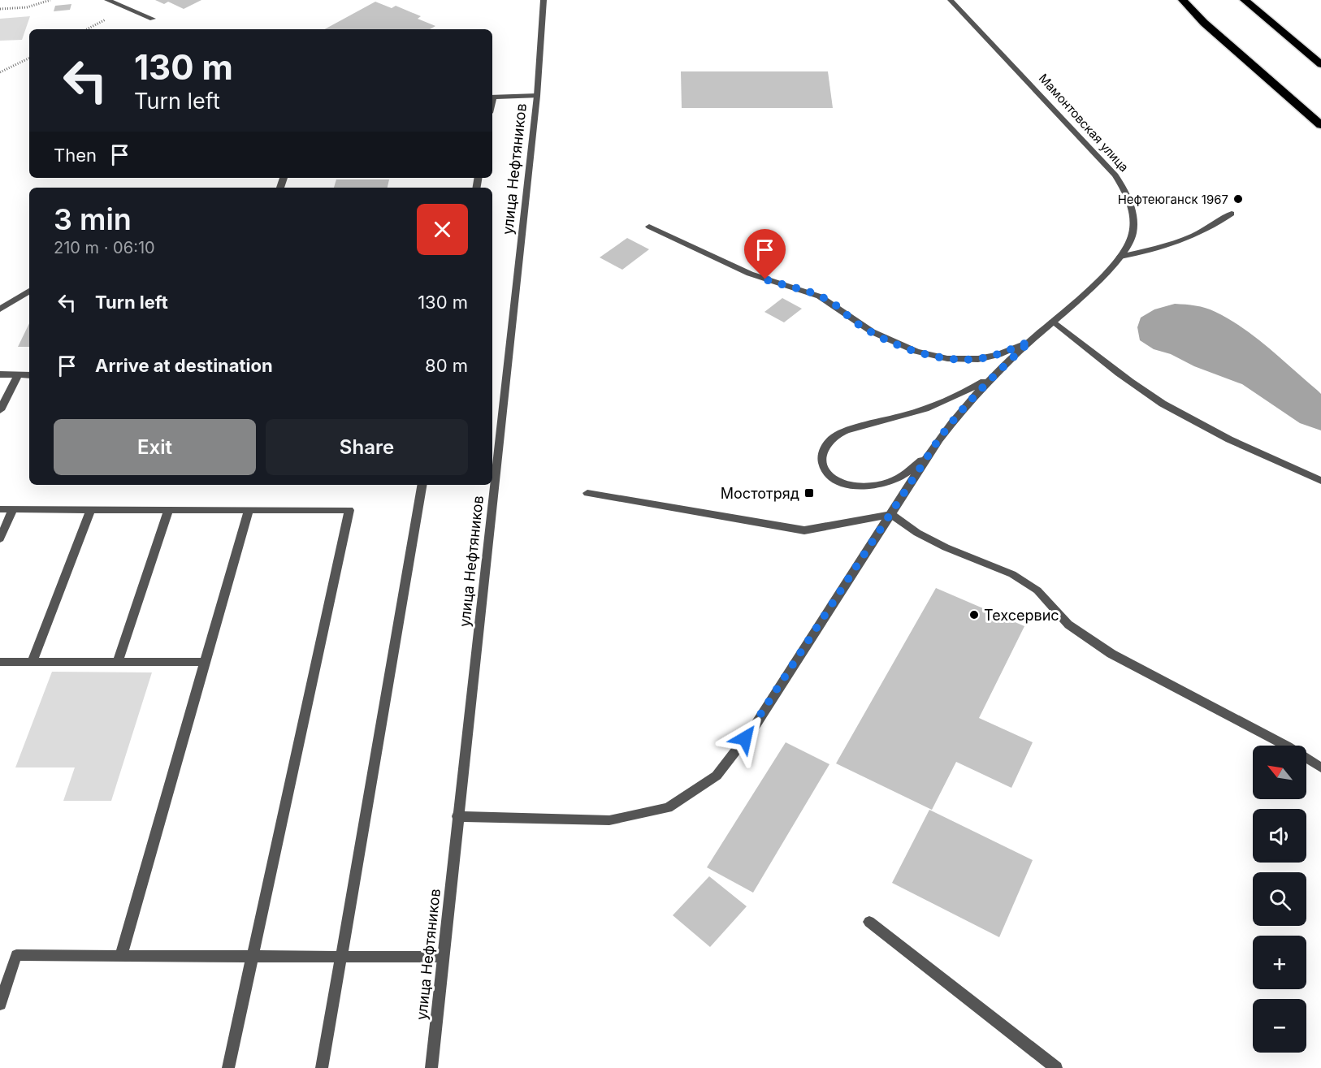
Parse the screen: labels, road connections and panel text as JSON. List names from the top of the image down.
{
  "streets": {
    "street": ["Мамонтовская улица", "улица Нефтяников"]
  },
  "crossings": [
    ["Мамонтовская улица", "улица Нефтяников"]
  ],
  "places": {
    "other": ["Нефтеюганск 1967", "Техсервис"],
    "transit": ["Мостотряд"]
  },
  "north": "top left",
  "page": {
    "turn": ["130 m", "Turn left"],
    "then": "Then",
    "heading": ["3 min", "210 m · 06:10"],
    "list": [
      {
        "name": "Turn left",
        "value": "130 m"
      },
      {
        "name": "Arrive at destination",
        "value": "80 m"
      }
    ],
    "buttons": ["Exit", "Share"],
    "map_buttons": ["+", "−"]
  }
}
